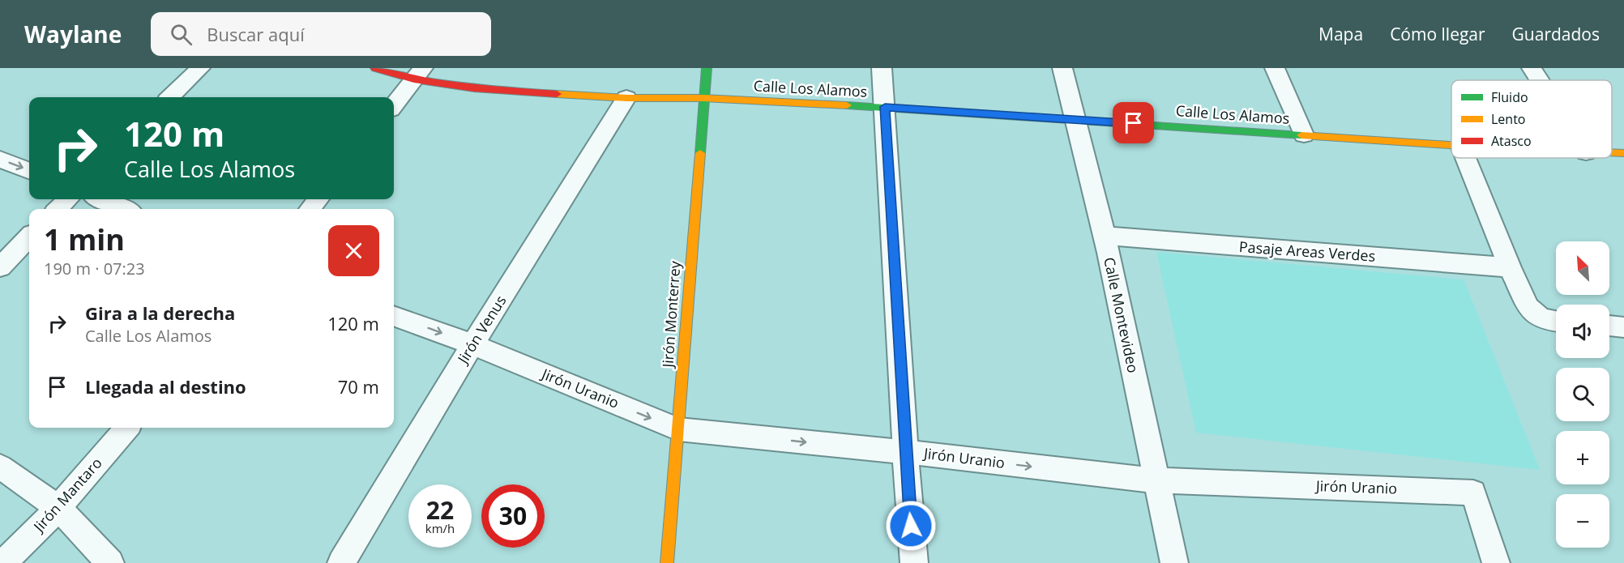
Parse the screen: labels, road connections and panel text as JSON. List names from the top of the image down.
{
  "streets": {
    "street": [
      "Calle Los Alamos",
      "Pasaje Areas Verdes",
      "Jirón Monterrey",
      "Calle Montevideo",
      "Jirón Venus",
      "Jirón Uranio",
      "Jirón Mantaro"
    ]
  },
  "crossings": [
    ["Calle Los Alamos", "Jirón Monterrey"],
    ["Calle Los Alamos", "Calle Montevideo"],
    ["Calle Los Alamos", "Jirón Venus"],
    ["Pasaje Areas Verdes", "Calle Montevideo"],
    ["Jirón Monterrey", "Jirón Uranio"],
    ["Calle Montevideo", "Jirón Uranio"],
    ["Jirón Venus", "Jirón Uranio"]
  ],
  "one_way": ["Jirón Uranio"],
  "legend": ["Fluido", "Lento", "Atasco"],
  "north": "top left",
  "page": {
    "header": "Waylane",
    "search": "Buscar aquí",
    "nav": ["Mapa", "Cómo llegar", "Guardados"],
    "turn": ["120 m", "Calle Los Alamos"],
    "heading": ["1 min", "190 m · 07:23"],
    "map_buttons": ["+", "−"],
    "list": [
      {
        "name": "Gira a la derecha",
        "note": "Calle Los Alamos",
        "value": "120 m"
      },
      {
        "name": "Llegada al destino",
        "value": "70 m"
      }
    ],
    "speed": "22 km/h",
    "limit": "30"
  }
}
